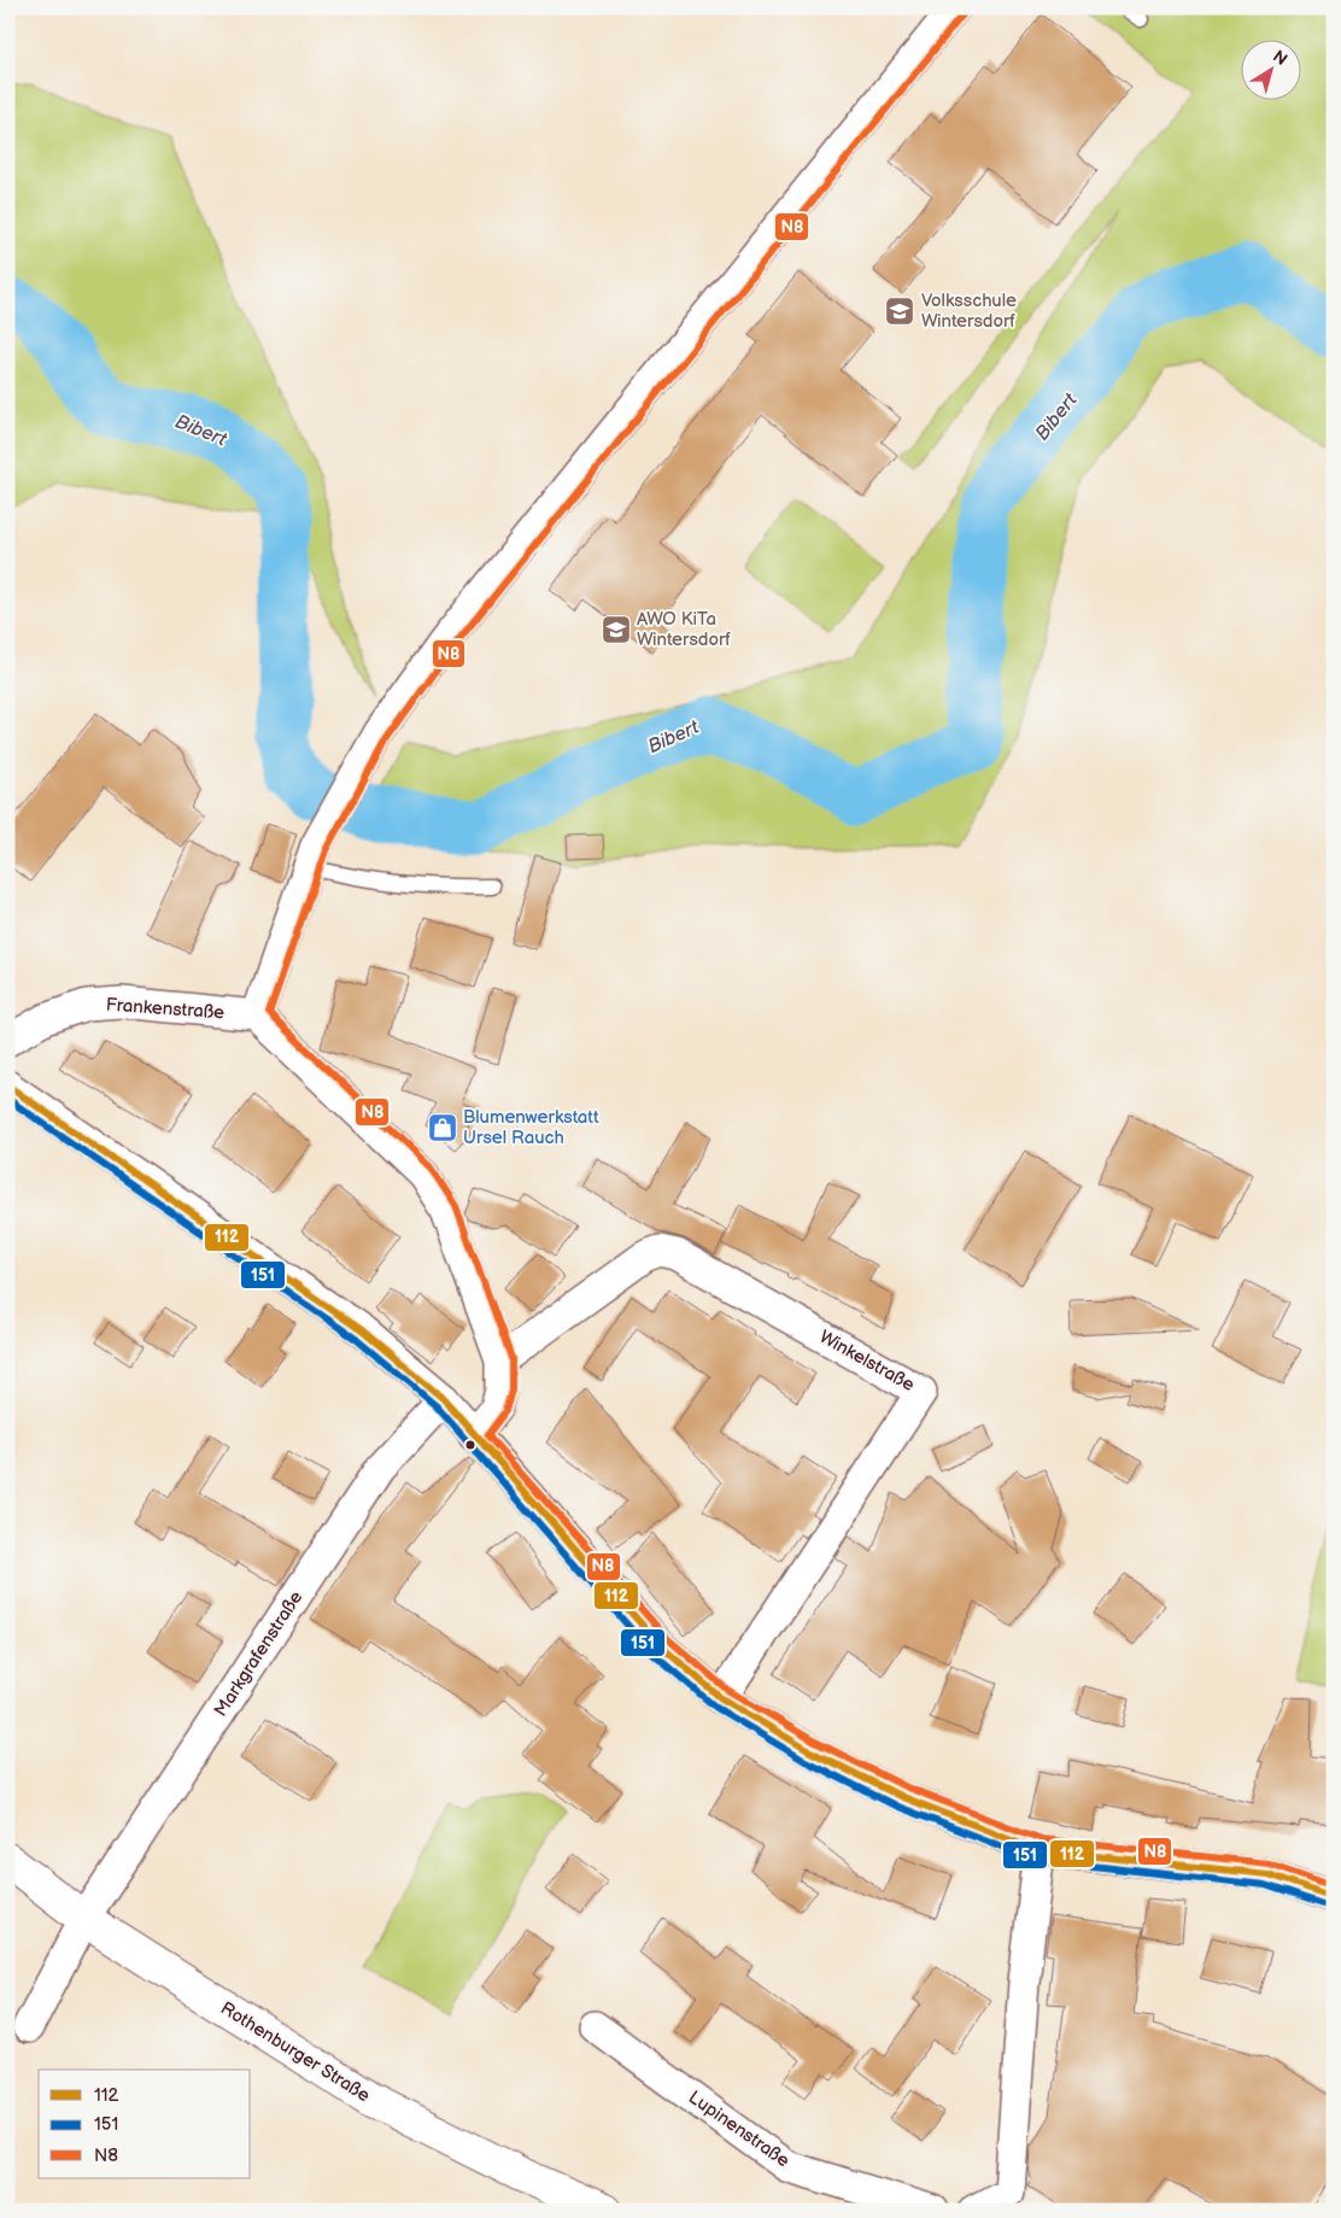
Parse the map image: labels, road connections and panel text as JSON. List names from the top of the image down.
{
  "streets": {
    "main road": ["Rothenburger Straße"],
    "street": [
      "Frankenstraße",
      "Winkelstraße",
      "Markgrafenstraße",
      "Lupinenstraße"
    ]
  },
  "crossings": [
    ["Markgrafenstraße", "Rothenburger Straße"]
  ],
  "water": ["Bibert"],
  "places": {
    "school or university": ["Volksschule Wintersdorf", "AWO KiTa Wintersdorf"],
    "shop": ["Blumenwerkstatt Ursel Rauch"]
  },
  "lines": ["transit line N8", "transit line 112", "transit line 151"],
  "legend": ["112", "151", "N8"],
  "north": "top right"
}
